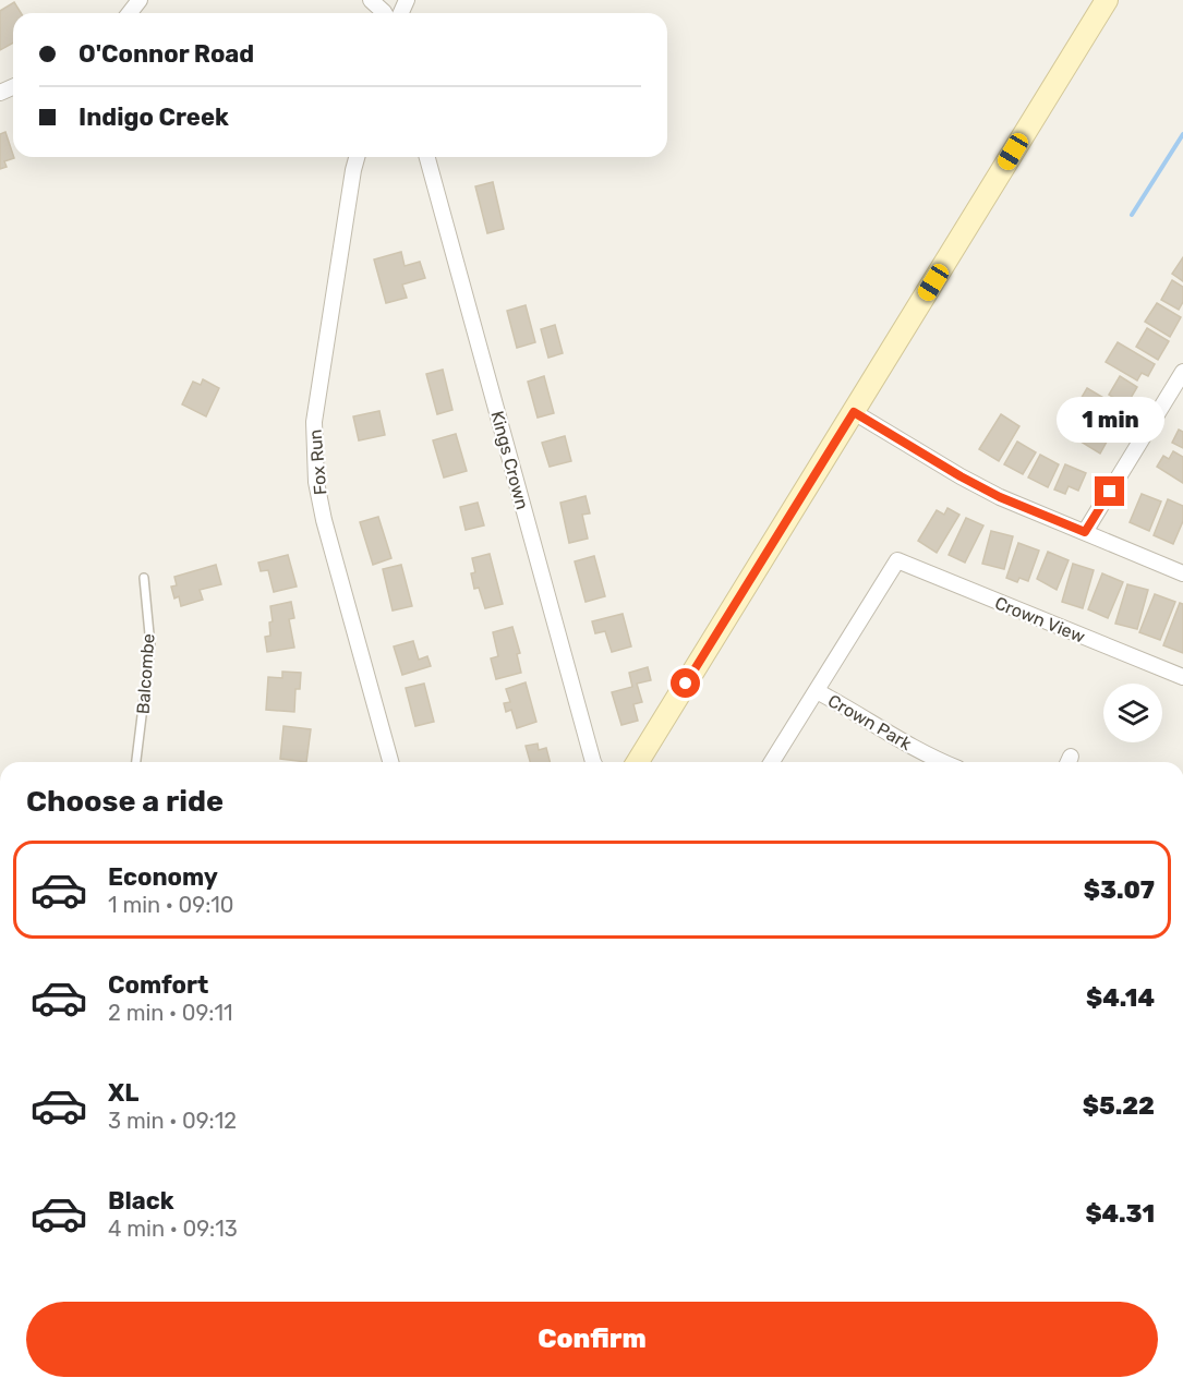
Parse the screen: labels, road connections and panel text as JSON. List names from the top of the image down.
{
  "streets": {
    "street": [
      "Kings Crown",
      "Fox Run",
      "Crown View",
      "Crown Park"
    ],
    "lane": ["Balcombe"]
  },
  "crossings": [
    ["Crown View", "Crown Park"]
  ],
  "page": {
    "banner": ["O'Connor Road", "Indigo Creek"],
    "bubble": "1 min",
    "heading": "Choose a ride",
    "list": [
      {
        "name": "Economy",
        "note": "1 min · 09:10",
        "value": "$3.07"
      },
      {
        "name": "Comfort",
        "note": "2 min · 09:11",
        "value": "$4.14"
      },
      {
        "name": "XL",
        "note": "3 min · 09:12",
        "value": "$5.22"
      },
      {
        "name": "Black",
        "note": "4 min · 09:13",
        "value": "$4.31"
      }
    ],
    "buttons": "Confirm"
  }
}
